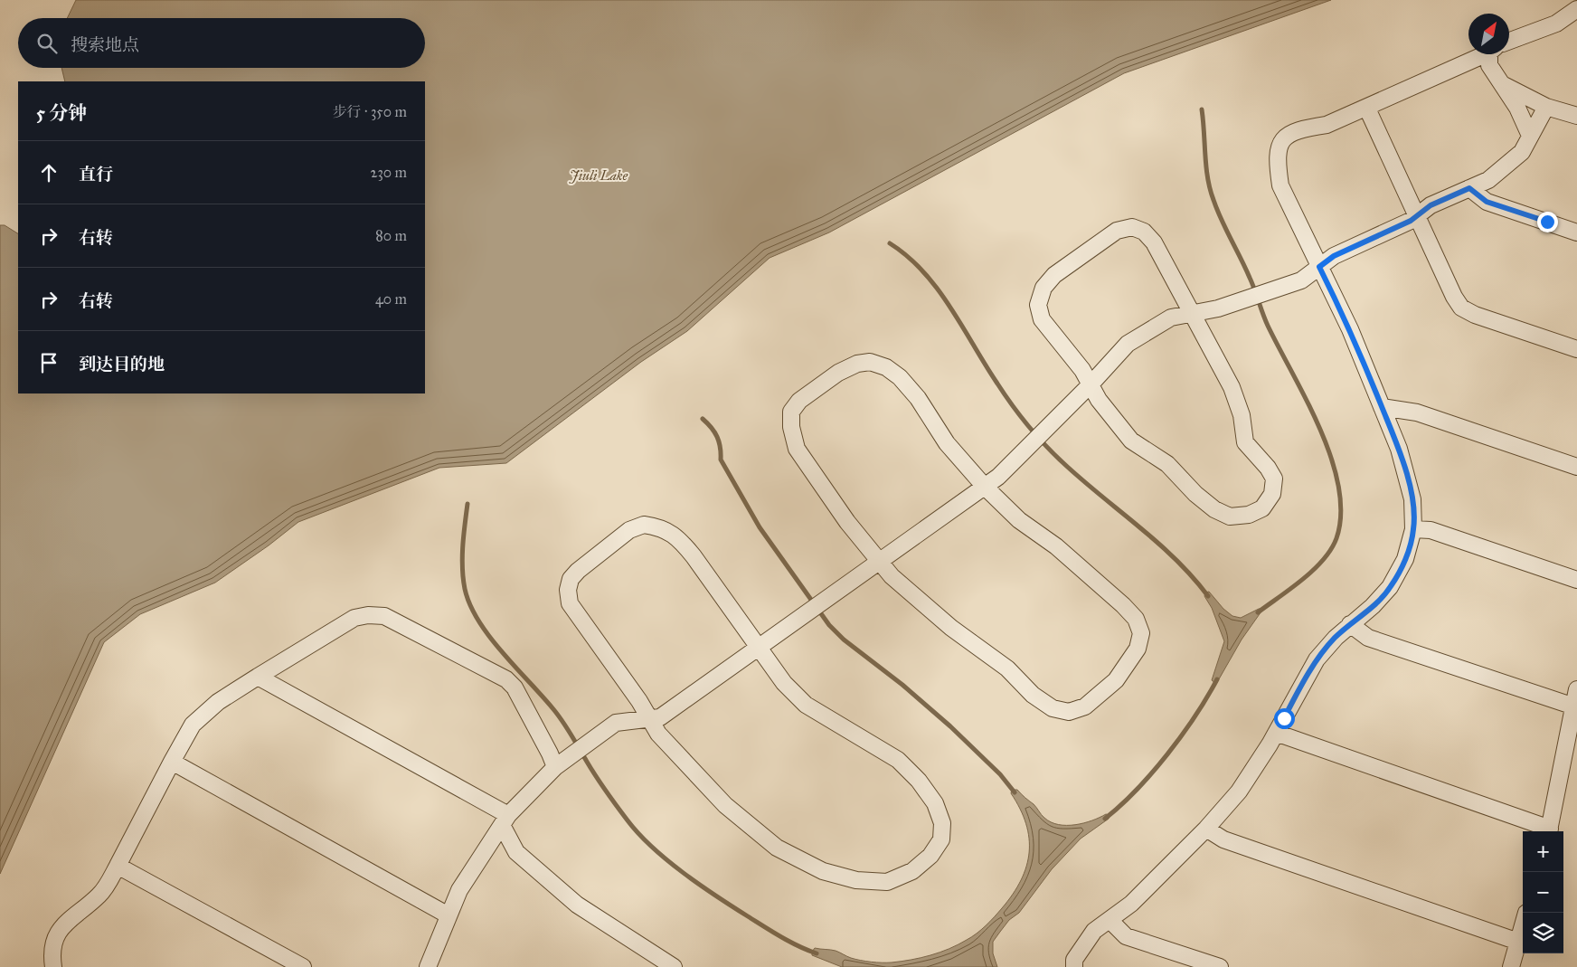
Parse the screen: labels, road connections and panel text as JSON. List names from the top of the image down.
{
  "water": ["Jiuli Lake"],
  "north": "top right",
  "page": {
    "search": "搜索地点",
    "heading": ["5 分钟", "步行 · 350 m"],
    "list": [
      ["直行", "230 m"],
      ["右转", "80 m"],
      ["右转", "40 m"],
      "到达目的地"
    ],
    "map_buttons": ["+", "−"]
  }
}
